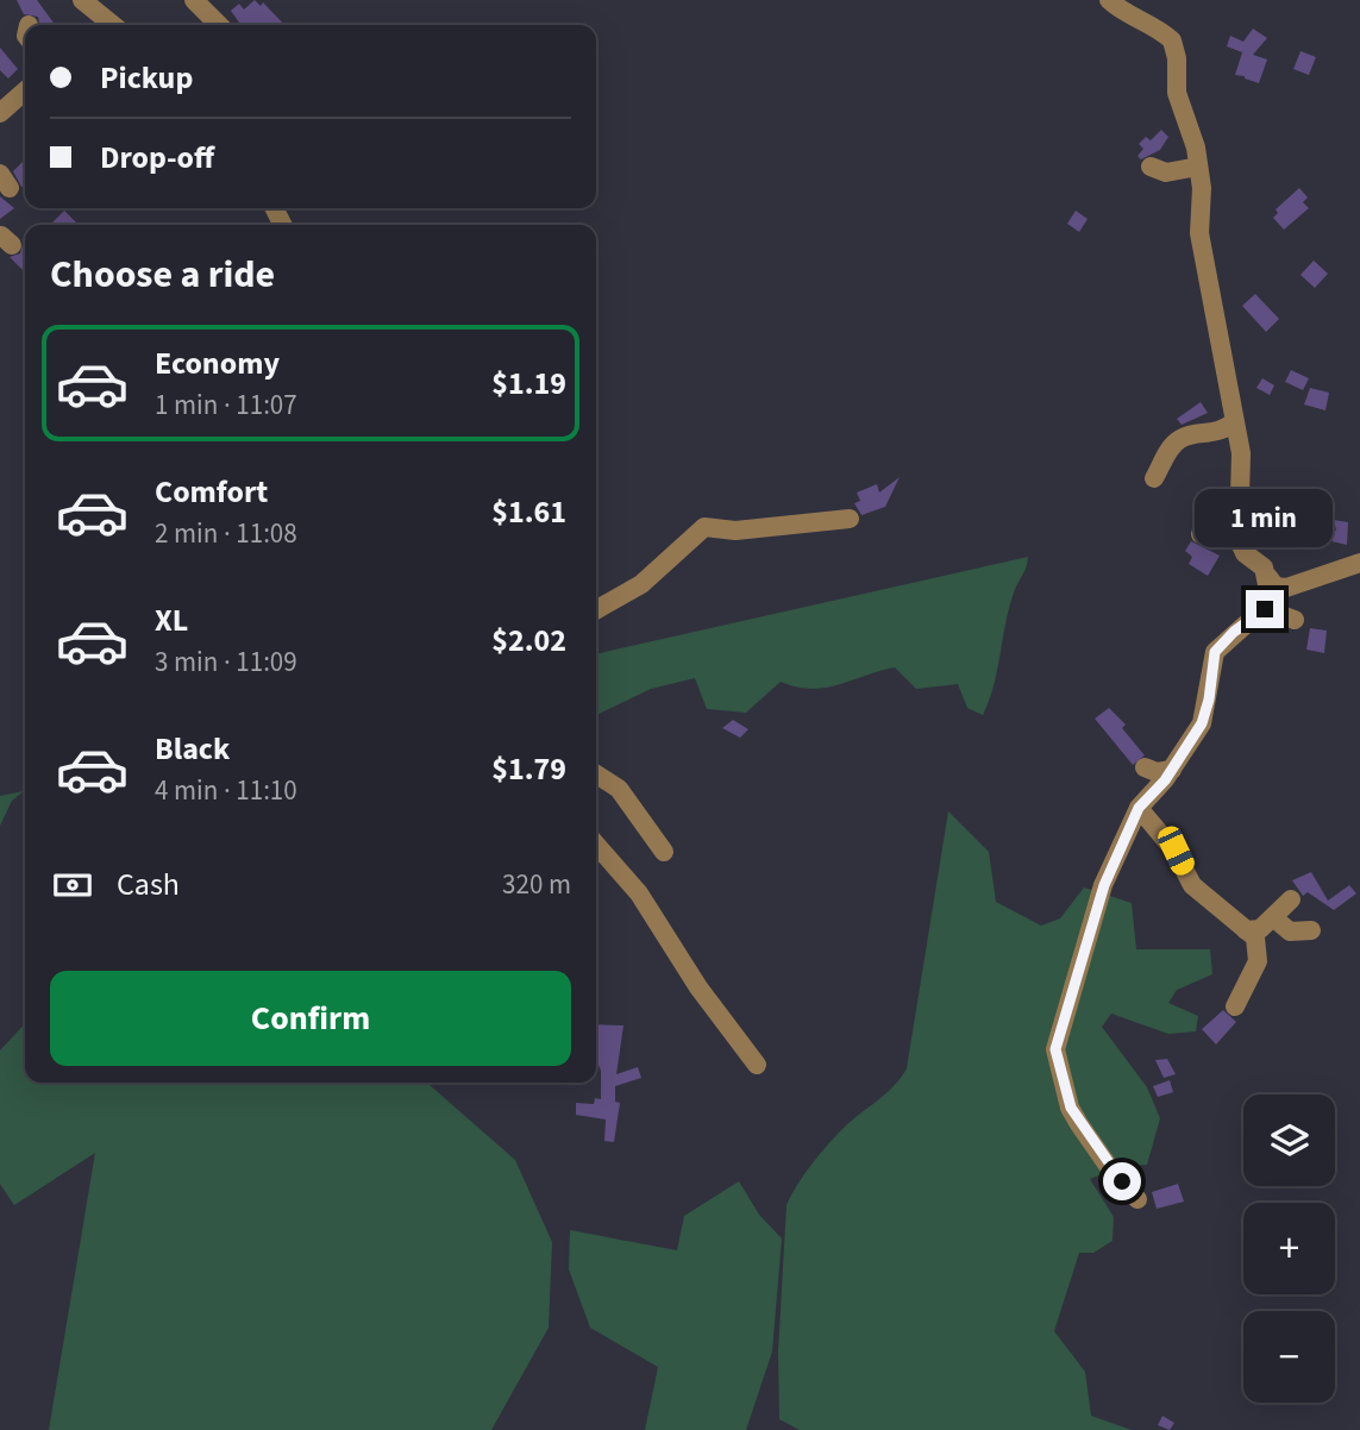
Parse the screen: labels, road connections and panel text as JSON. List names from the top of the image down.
{
  "page": {
    "banner": ["Pickup", "Drop-off"],
    "heading": "Choose a ride",
    "list": [
      {
        "name": "Economy",
        "note": "1 min · 11:07",
        "value": "$1.19"
      },
      {
        "name": "Comfort",
        "note": "2 min · 11:08",
        "value": "$1.61"
      },
      {
        "name": "XL",
        "note": "3 min · 11:09",
        "value": "$2.02"
      },
      {
        "name": "Black",
        "note": "4 min · 11:10",
        "value": "$1.79"
      }
    ],
    "bubble": "1 min",
    "pay": ["Cash", "320 m"],
    "buttons": "Confirm",
    "map_buttons": ["+", "−"]
  }
}
